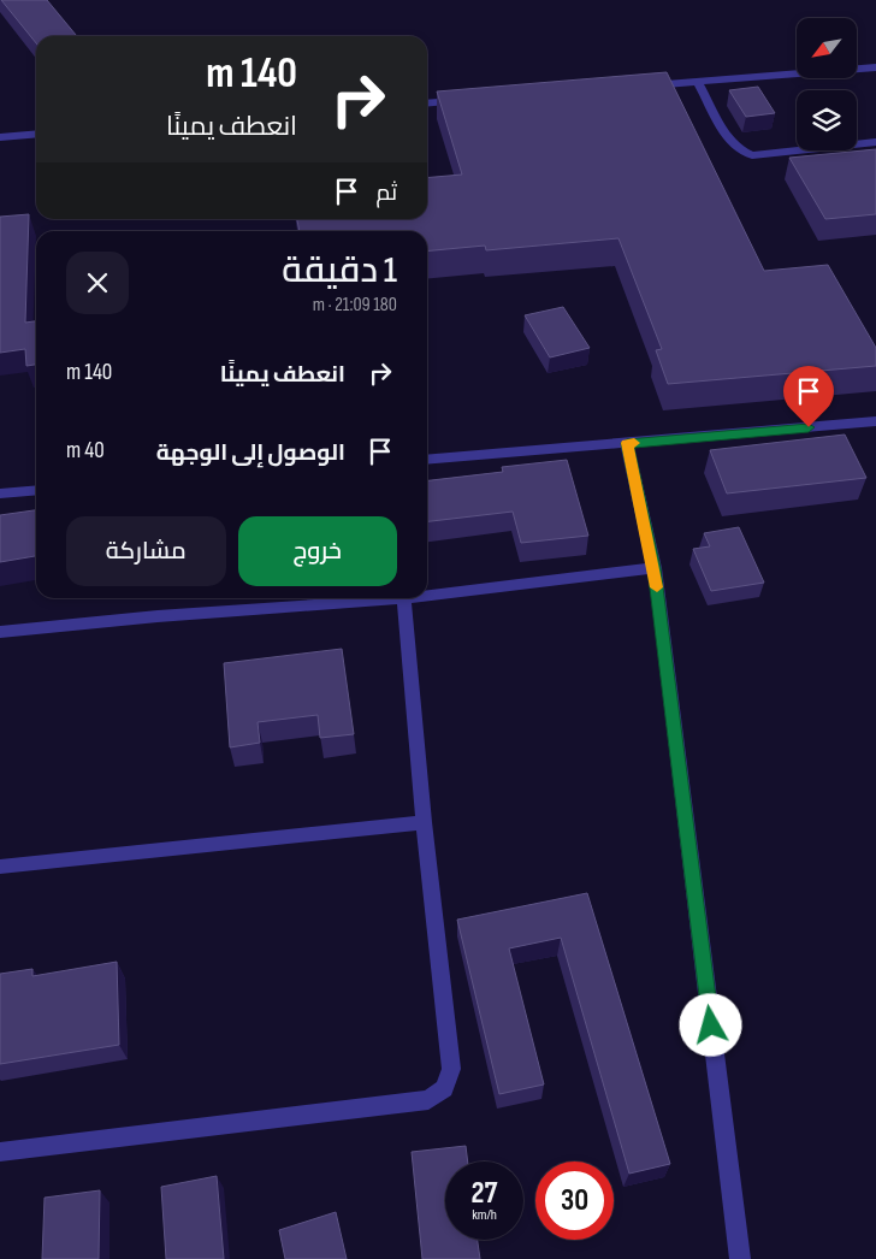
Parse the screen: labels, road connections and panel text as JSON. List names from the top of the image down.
{
  "north": "bottom left",
  "page": {
    "turn": ["140 m", "انعطف يمينًا"],
    "then": "ثم",
    "heading": ["1 دقيقة", "180 m · 21:09"],
    "list": [
      {
        "name": "انعطف يمينًا",
        "value": "140 m"
      },
      {
        "name": "الوصول إلى الوجهة",
        "value": "40 m"
      }
    ],
    "buttons": ["خروج", "مشاركة"],
    "speed": "27 km/h",
    "limit": "30"
  }
}
